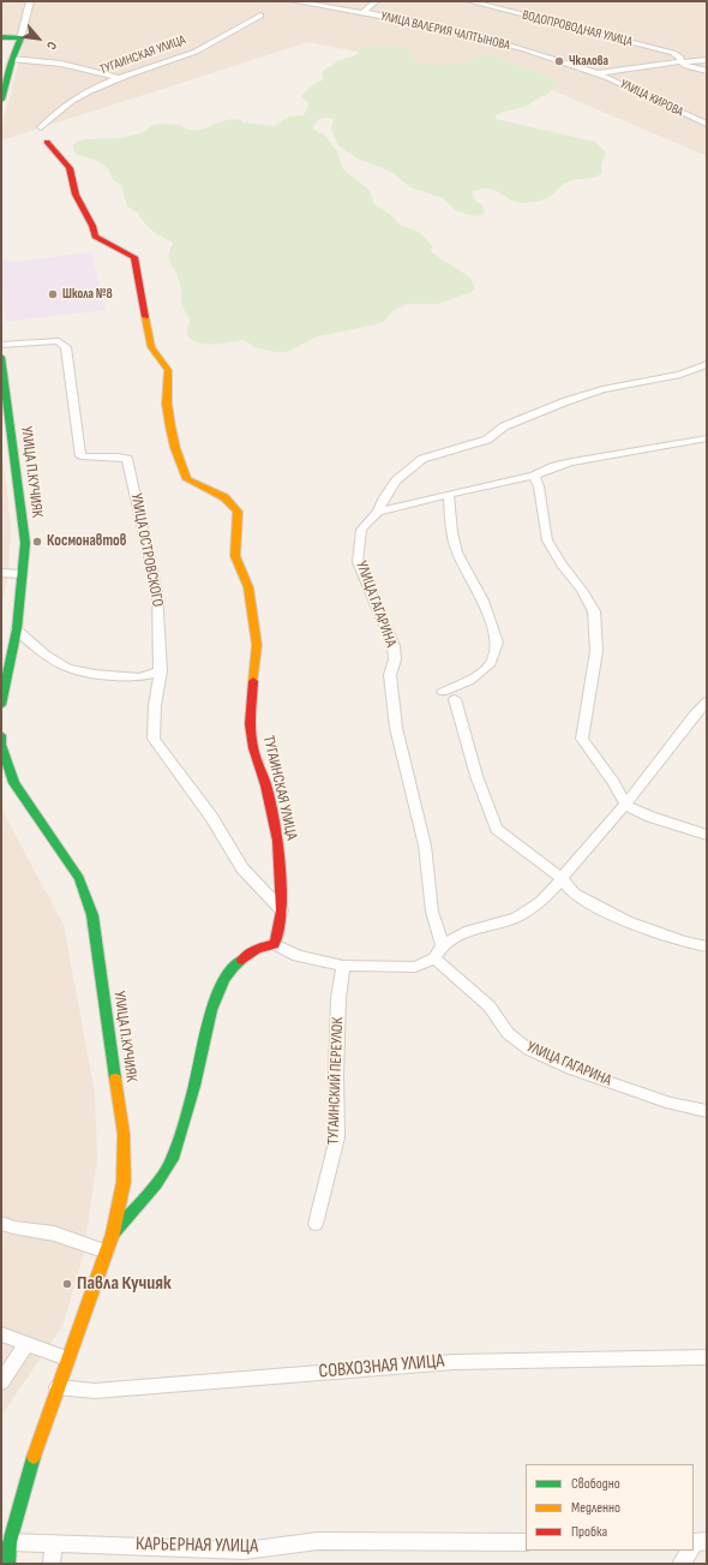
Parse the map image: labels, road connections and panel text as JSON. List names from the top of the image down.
{
  "streets": {
    "street": [
      "ВОДОПРОВОДНАЯ УЛИЦА",
      "УЛИЦА ВАЛЕРИЯ ЧАПТЫНОВА",
      "ТУГАИНСКАЯ УЛИЦА",
      "УЛИЦА КИРОВА",
      "УЛИЦА П.КУЧИЯК",
      "УЛИЦА ОСТРОВСКОГО",
      "УЛИЦА ГАГАРИНА",
      "ТУГАИНСКИЙ ПЕРЕУЛОК",
      "СОВХОЗНАЯ УЛИЦА",
      "КАРЬЕРНАЯ УЛИЦА"
    ]
  },
  "crossings": [
    ["УЛИЦА ВАЛЕРИЯ ЧАПТЫНОВА", "УЛИЦА КИРОВА"],
    ["ТУГАИНСКАЯ УЛИЦА", "УЛИЦА ОСТРОВСКОГО"],
    ["УЛИЦА П.КУЧИЯК", "СОВХОЗНАЯ УЛИЦА"],
    ["УЛИЦА П.КУЧИЯК", "КАРЬЕРНАЯ УЛИЦА"]
  ],
  "places": [
    "Чкалова",
    "Школа №8",
    "Космонавтов",
    "Павла Кучияк"
  ],
  "legend": ["Свободно", "Медленно", "Пробка"],
  "north": "bottom right"
}
